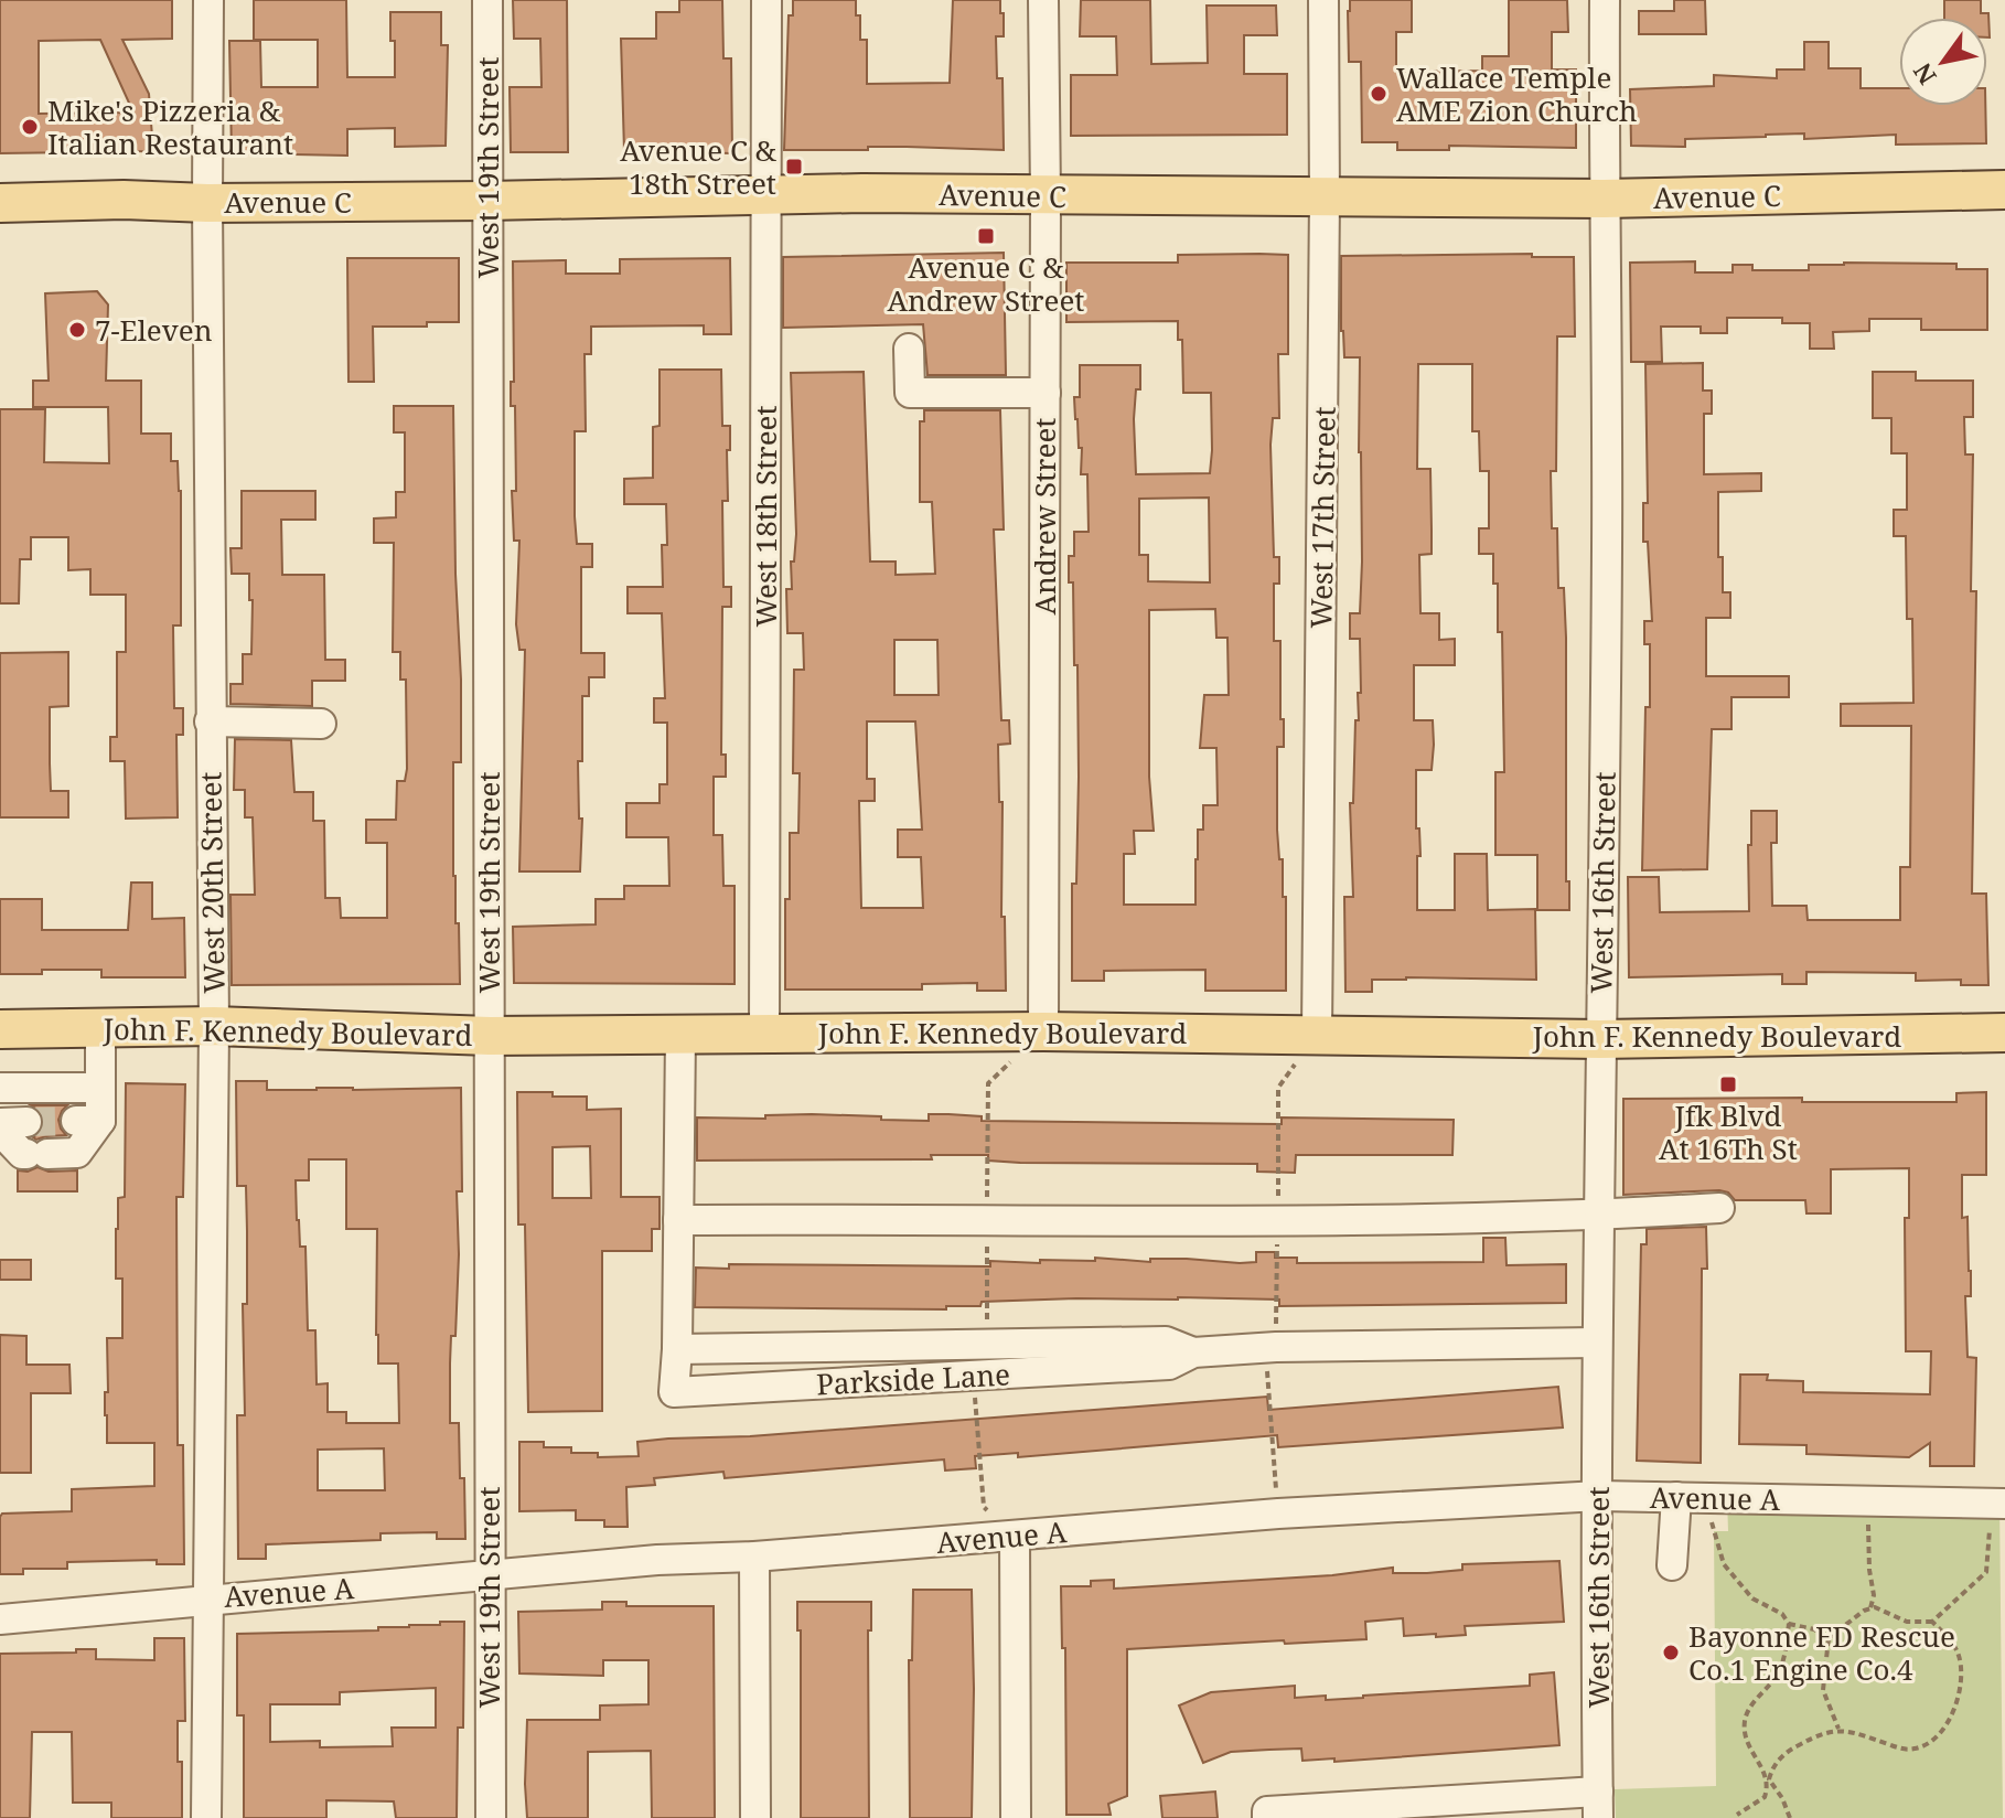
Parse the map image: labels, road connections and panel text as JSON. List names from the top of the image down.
{
  "streets": {
    "main road": ["Avenue C", "John F. Kennedy Boulevard"],
    "street": [
      "West 19th Street",
      "West 18th Street",
      "Andrew Street",
      "West 17th Street",
      "West 20th Street",
      "West 16th Street",
      "Parkside Lane",
      "Avenue A"
    ]
  },
  "crossings": [
    ["West 19th Street", "Avenue C"],
    ["West 19th Street", "John F. Kennedy Boulevard"],
    ["West 19th Street", "Avenue A"],
    ["Avenue C", "West 18th Street"],
    ["Avenue C", "Andrew Street"],
    ["Avenue C", "West 17th Street"],
    ["Avenue C", "West 20th Street"],
    ["Avenue C", "West 16th Street"],
    ["West 18th Street", "John F. Kennedy Boulevard"],
    ["Andrew Street", "John F. Kennedy Boulevard"],
    ["West 17th Street", "John F. Kennedy Boulevard"],
    ["West 20th Street", "John F. Kennedy Boulevard"],
    ["West 20th Street", "Avenue A"],
    ["West 16th Street", "John F. Kennedy Boulevard"],
    ["West 16th Street", "Parkside Lane"],
    ["West 16th Street", "Avenue A"],
    ["John F. Kennedy Boulevard", "Parkside Lane"]
  ],
  "places": {
    "other": [
      "Wallace Temple AME Zion Church",
      "Mike's Pizzeria & Italian Restaurant",
      "7-Eleven",
      "Bayonne FD Rescue Co.1 Engine Co.4"
    ],
    "transit": ["Avenue C & 18th Street", "Avenue C & Andrew Street", "Jfk Blvd At 16Th St"]
  },
  "north": "bottom left"
}
